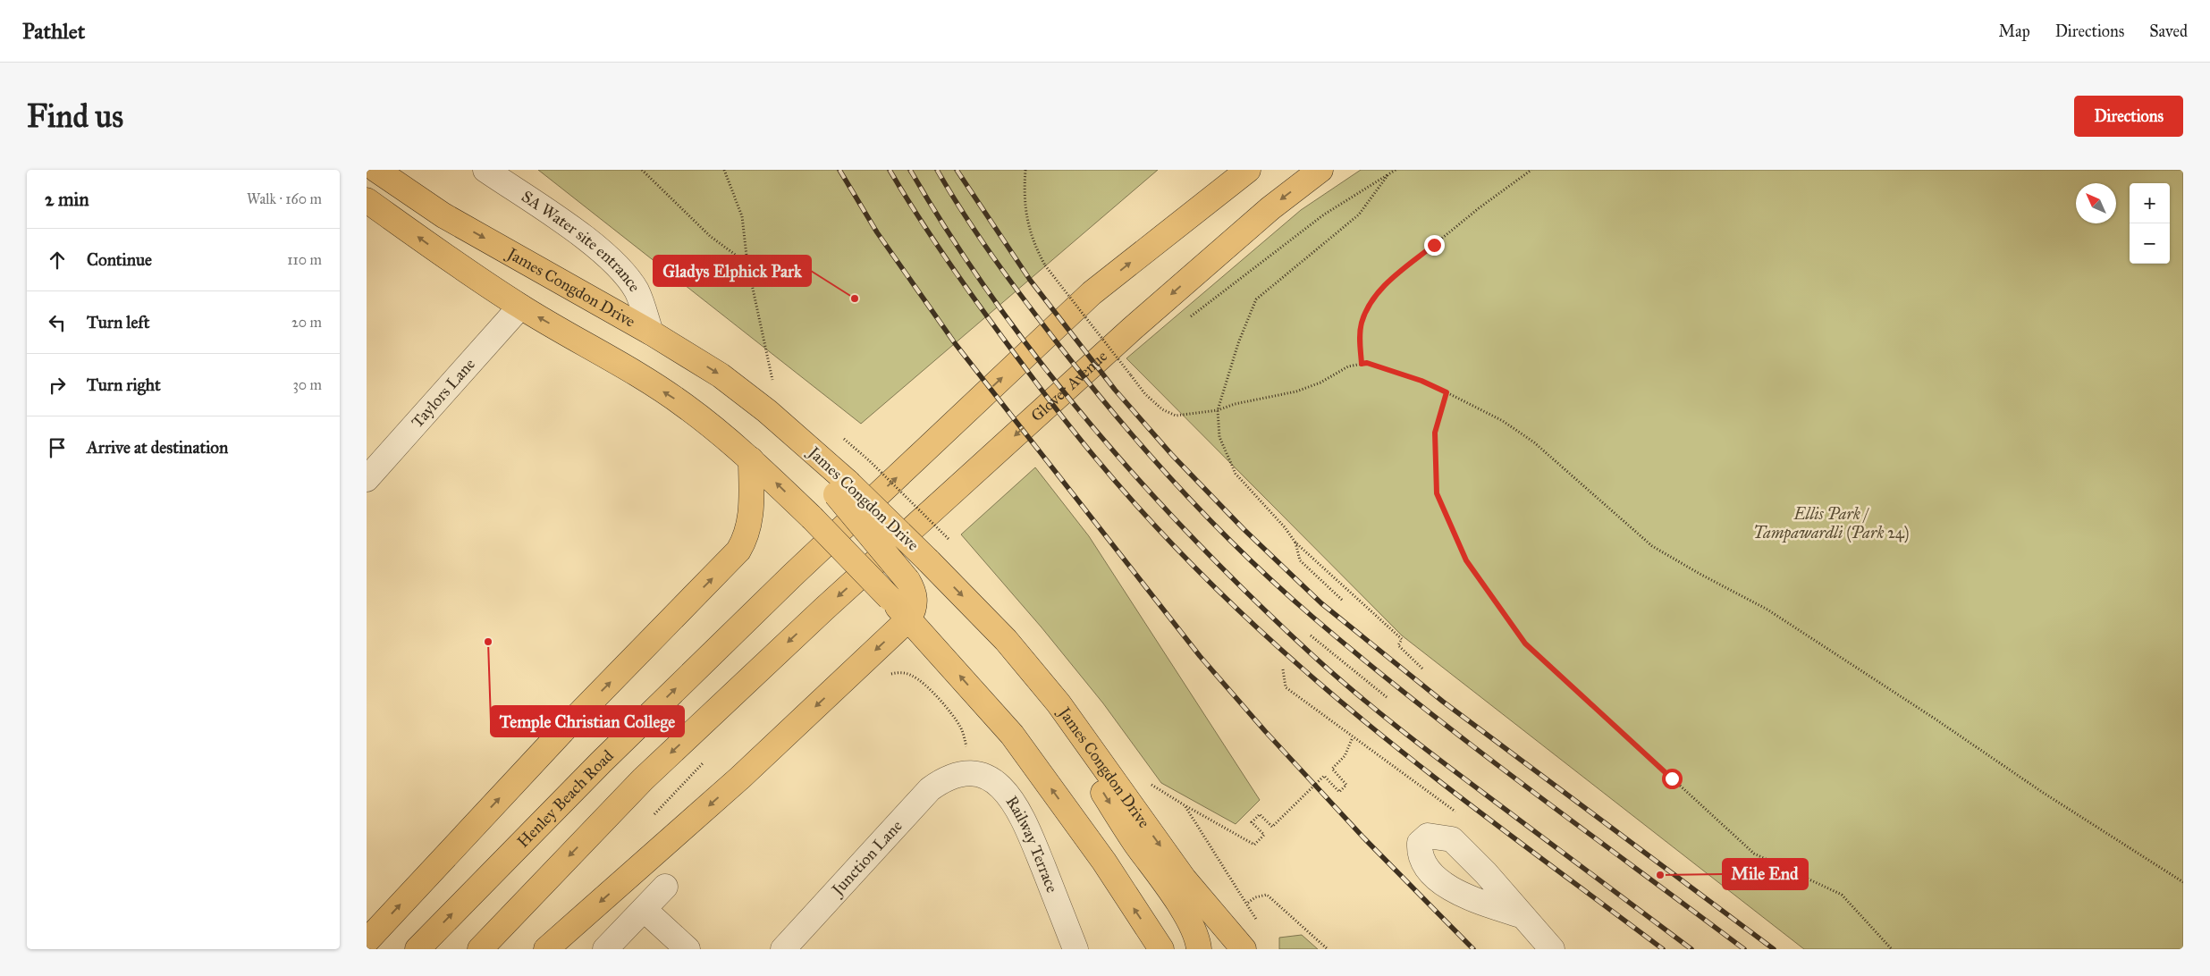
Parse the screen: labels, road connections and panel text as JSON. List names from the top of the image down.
{
  "streets": {
    "main road": ["James Congdon Drive", "Glover Avenue", "Henley Beach Road"],
    "street": [
      "SA Water site entrance",
      "Taylors Lane",
      "Railway Terrace",
      "Junction Lane"
    ]
  },
  "crossings": [
    ["SA Water site entrance", "James Congdon Drive"],
    ["Railway Terrace", "Junction Lane"]
  ],
  "parks": ["Ellis Park / Tampawardli (Park 24)"],
  "places": ["Gladys Elphick Park", "Temple Christian College", "Mile End"],
  "north": "top left",
  "page": {
    "header": "Pathlet",
    "nav": ["Map", "Directions", "Saved"],
    "buttons": "Directions",
    "title": "Find us",
    "heading": ["2 min", "Walk · 160 m"],
    "map_buttons": ["+", "−"],
    "list": [
      ["Continue", "110 m"],
      ["Turn left", "20 m"],
      ["Turn right", "30 m"],
      "Arrive at destination"
    ]
  }
}
